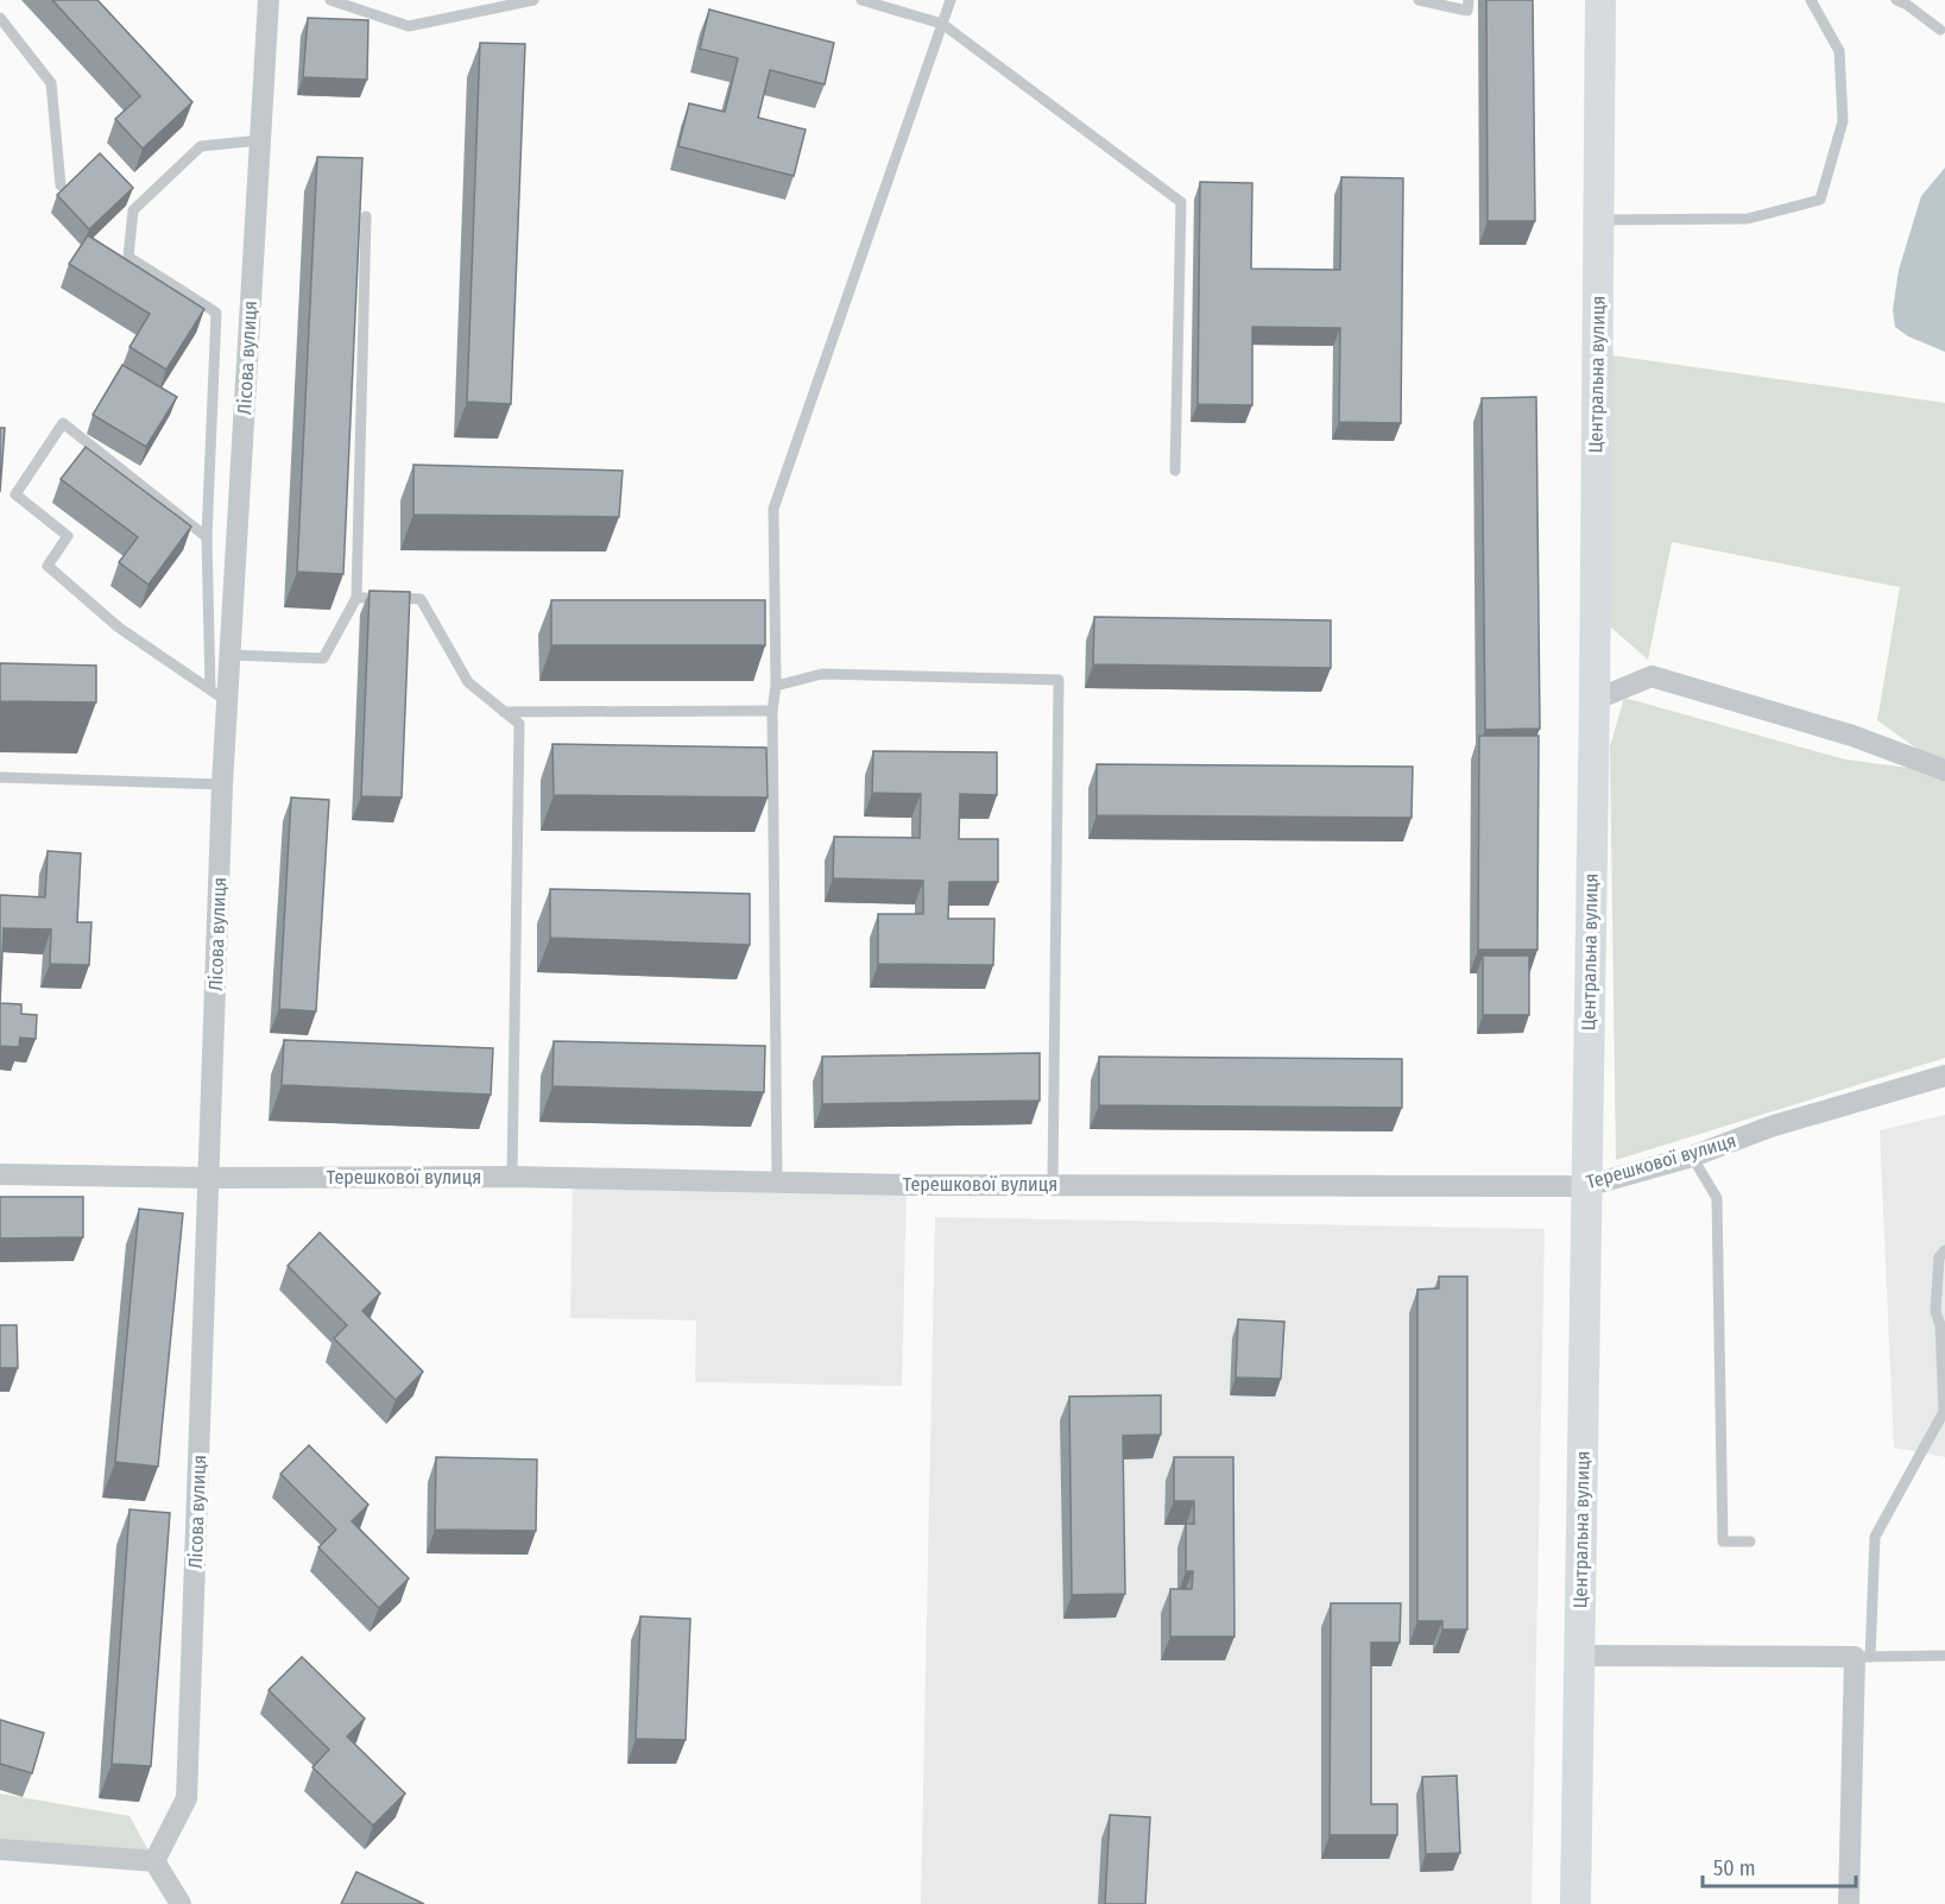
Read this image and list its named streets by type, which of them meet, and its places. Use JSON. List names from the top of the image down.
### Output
{
  "streets": {
    "main road": ["Центральна вулиця"],
    "street": ["Лісова вулиця", "Терешкової вулиця"]
  },
  "crossings": [
    ["Лісова вулиця", "Терешкової вулиця"],
    ["Центральна вулиця", "Терешкової вулиця"]
  ],
  "scale_bar": "50 m"
}
